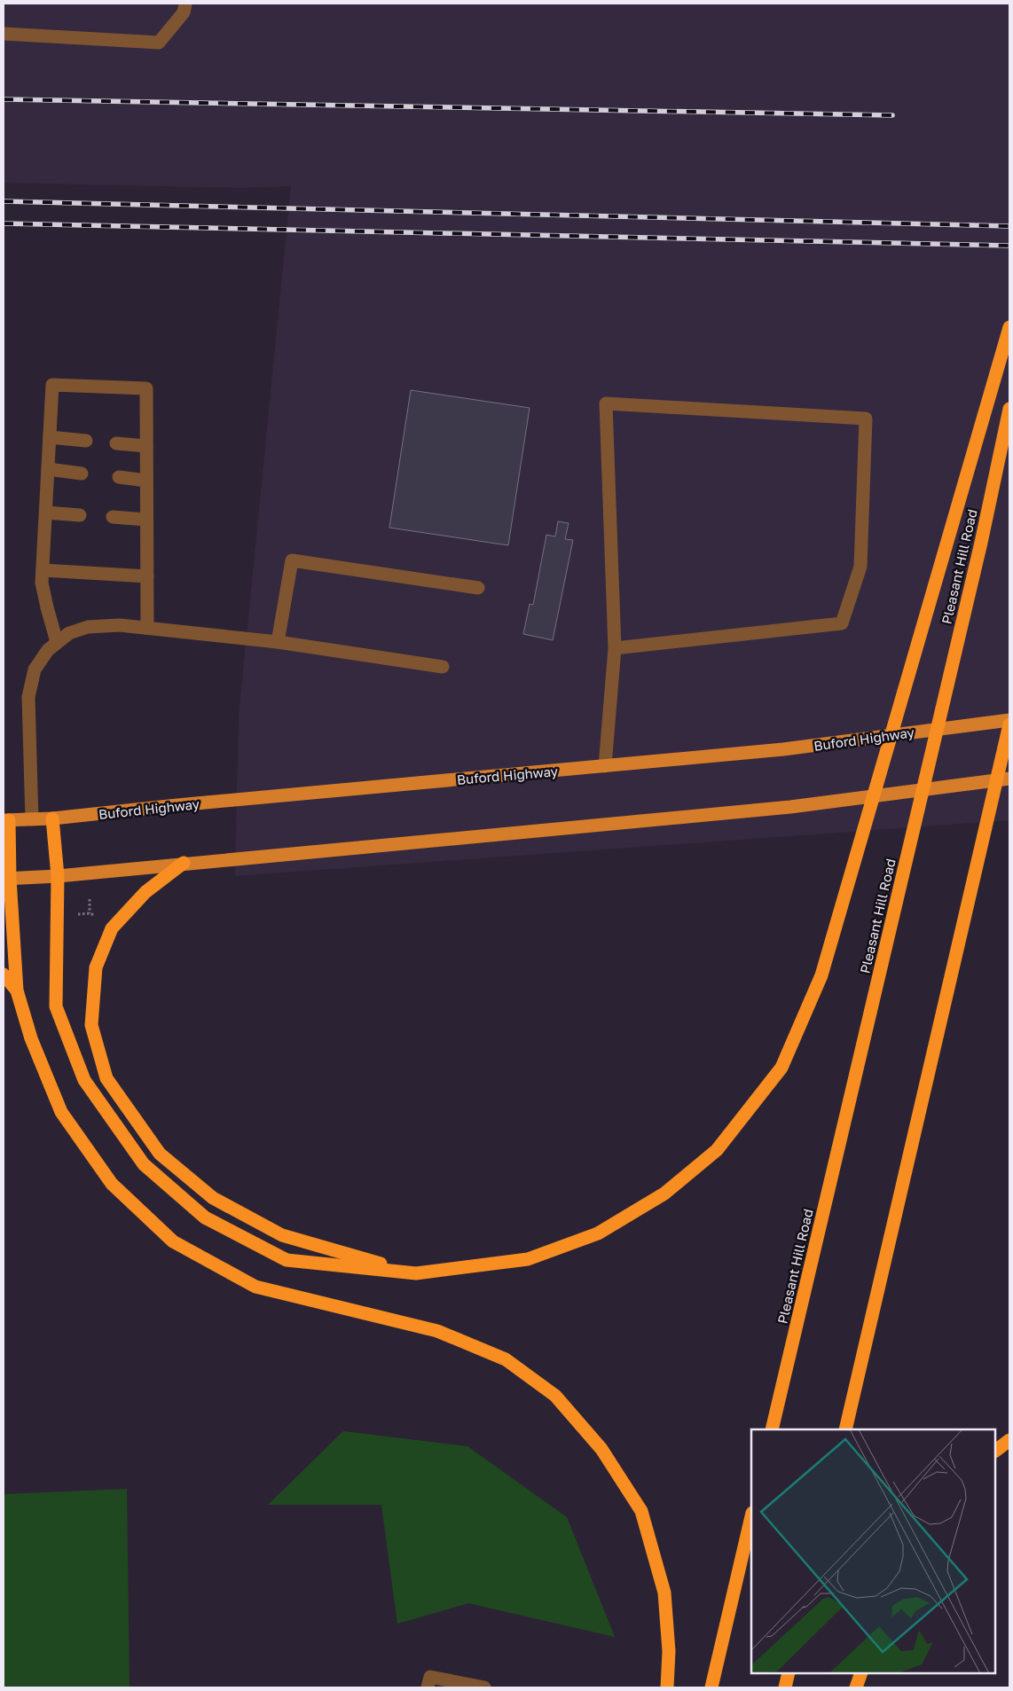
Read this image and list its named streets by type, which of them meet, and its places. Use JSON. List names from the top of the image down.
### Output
{
  "streets": {
    "highway": ["Pleasant Hill Road"],
    "main road": ["Buford Highway"]
  }
}
